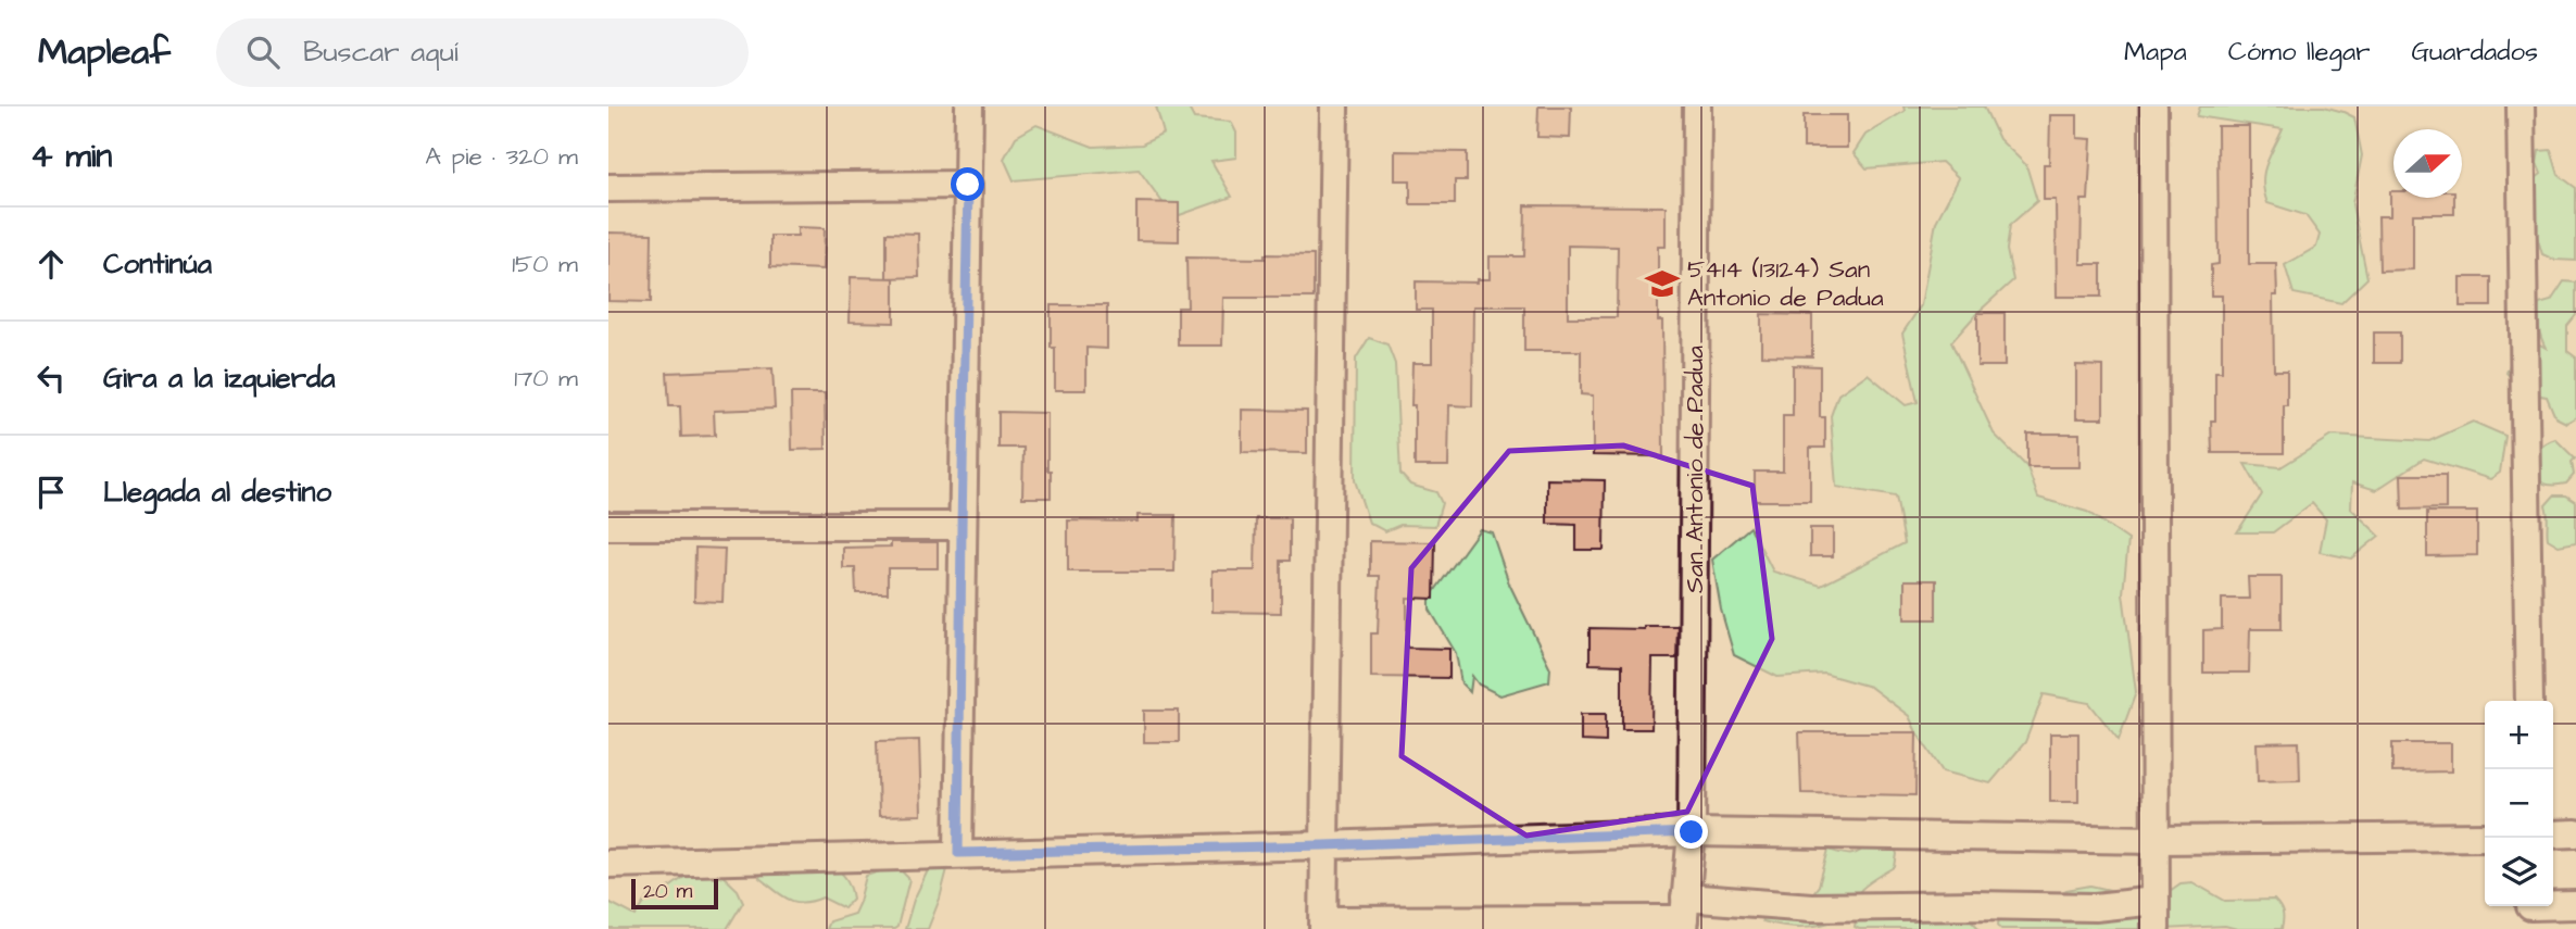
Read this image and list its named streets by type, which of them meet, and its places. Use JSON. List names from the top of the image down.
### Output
{
  "streets": {
    "street": ["San Antonio de Padua"]
  },
  "places": {
    "school or university": ["5414 (13124) San Antonio de Padua"]
  },
  "scale_bar": "20 m",
  "north": "right",
  "page": {
    "header": "Mapleaf",
    "search": "Buscar aquí",
    "nav": ["Mapa", "Cómo llegar", "Guardados"],
    "heading": ["4 min", "A pie · 320 m"],
    "list": [
      ["Continúa", "150 m"],
      ["Gira a la izquierda", "170 m"],
      "Llegada al destino"
    ],
    "map_buttons": ["+", "−"],
    "scale": "20 m"
  }
}
